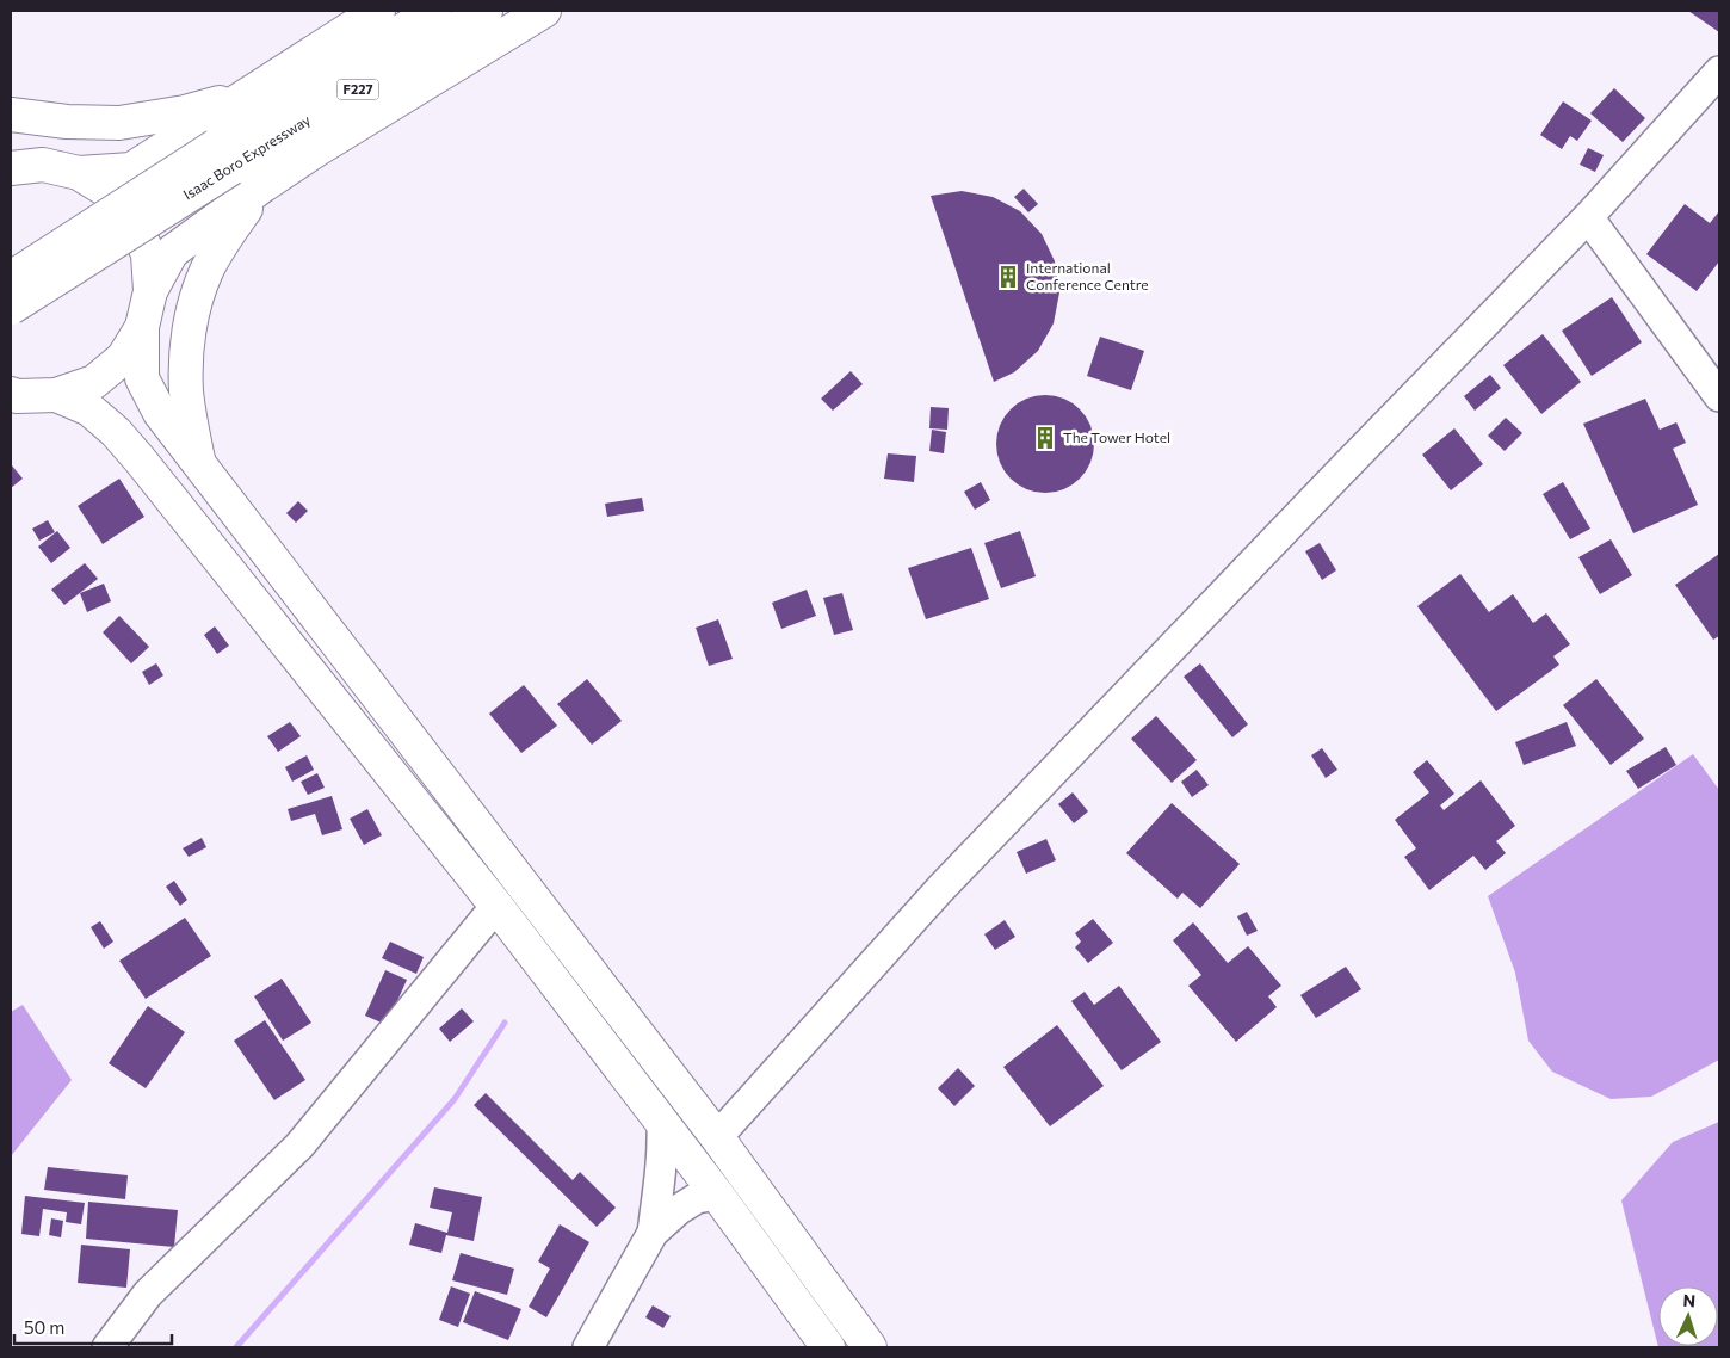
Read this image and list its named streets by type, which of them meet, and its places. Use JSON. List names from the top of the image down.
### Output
{
  "streets": {
    "main road": ["F227", "Isaac Boro Expressway"]
  },
  "places": {
    "building": ["International Conference Centre", "The Tower Hotel"]
  },
  "scale_bar": "50 m",
  "north": "top"
}
